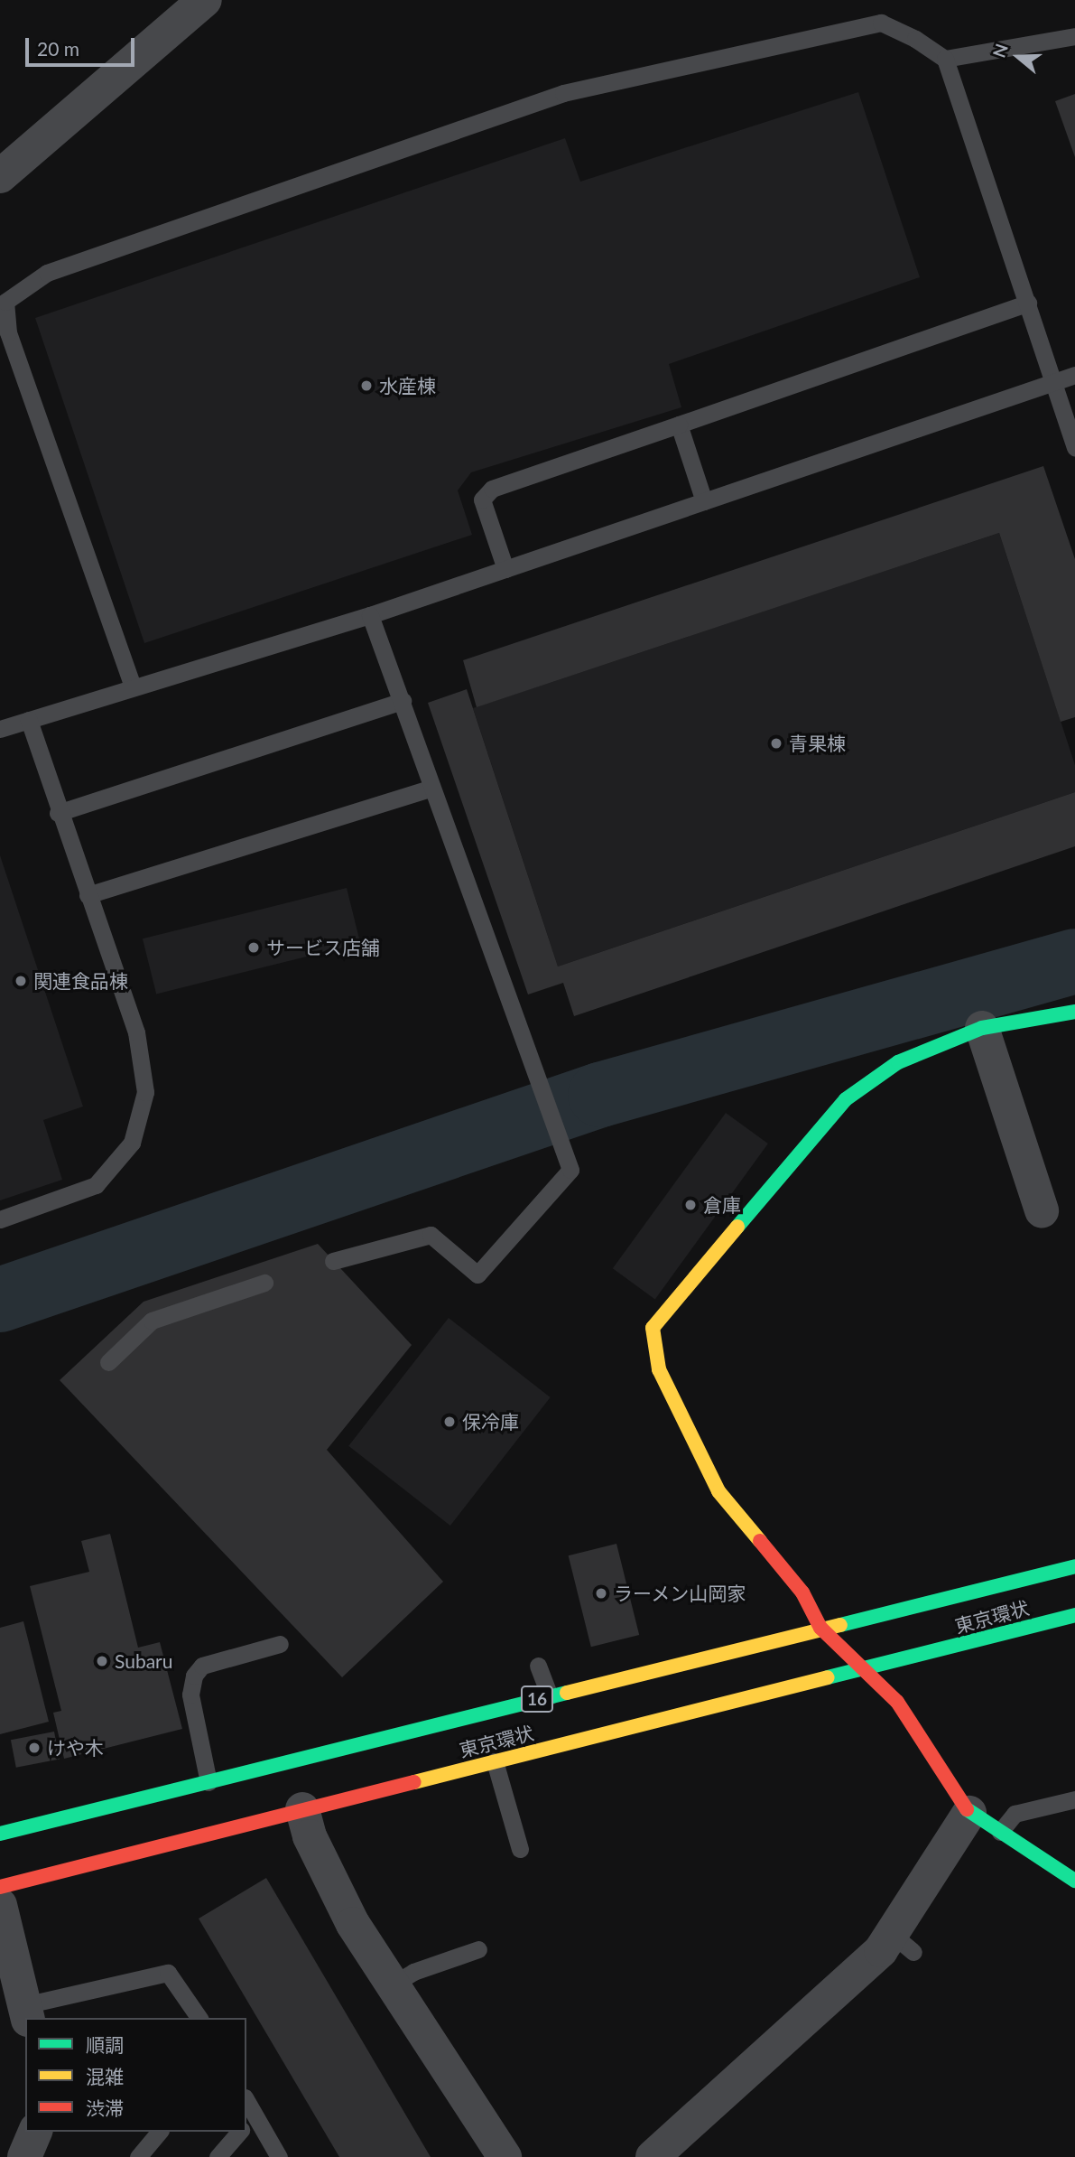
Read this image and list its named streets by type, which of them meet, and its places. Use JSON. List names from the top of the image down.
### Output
{
  "streets": {
    "main road": ["東京環状", "16"]
  },
  "places": [
    "水産棟",
    "青果棟",
    "サービス店舗",
    "関連食品棟",
    "倉庫",
    "保冷庫",
    "ラーメン山岡家",
    "Subaru",
    "けや木"
  ],
  "legend": ["順調", "混雑", "渋滞"],
  "scale_bar": "20 m",
  "north": "left"
}
